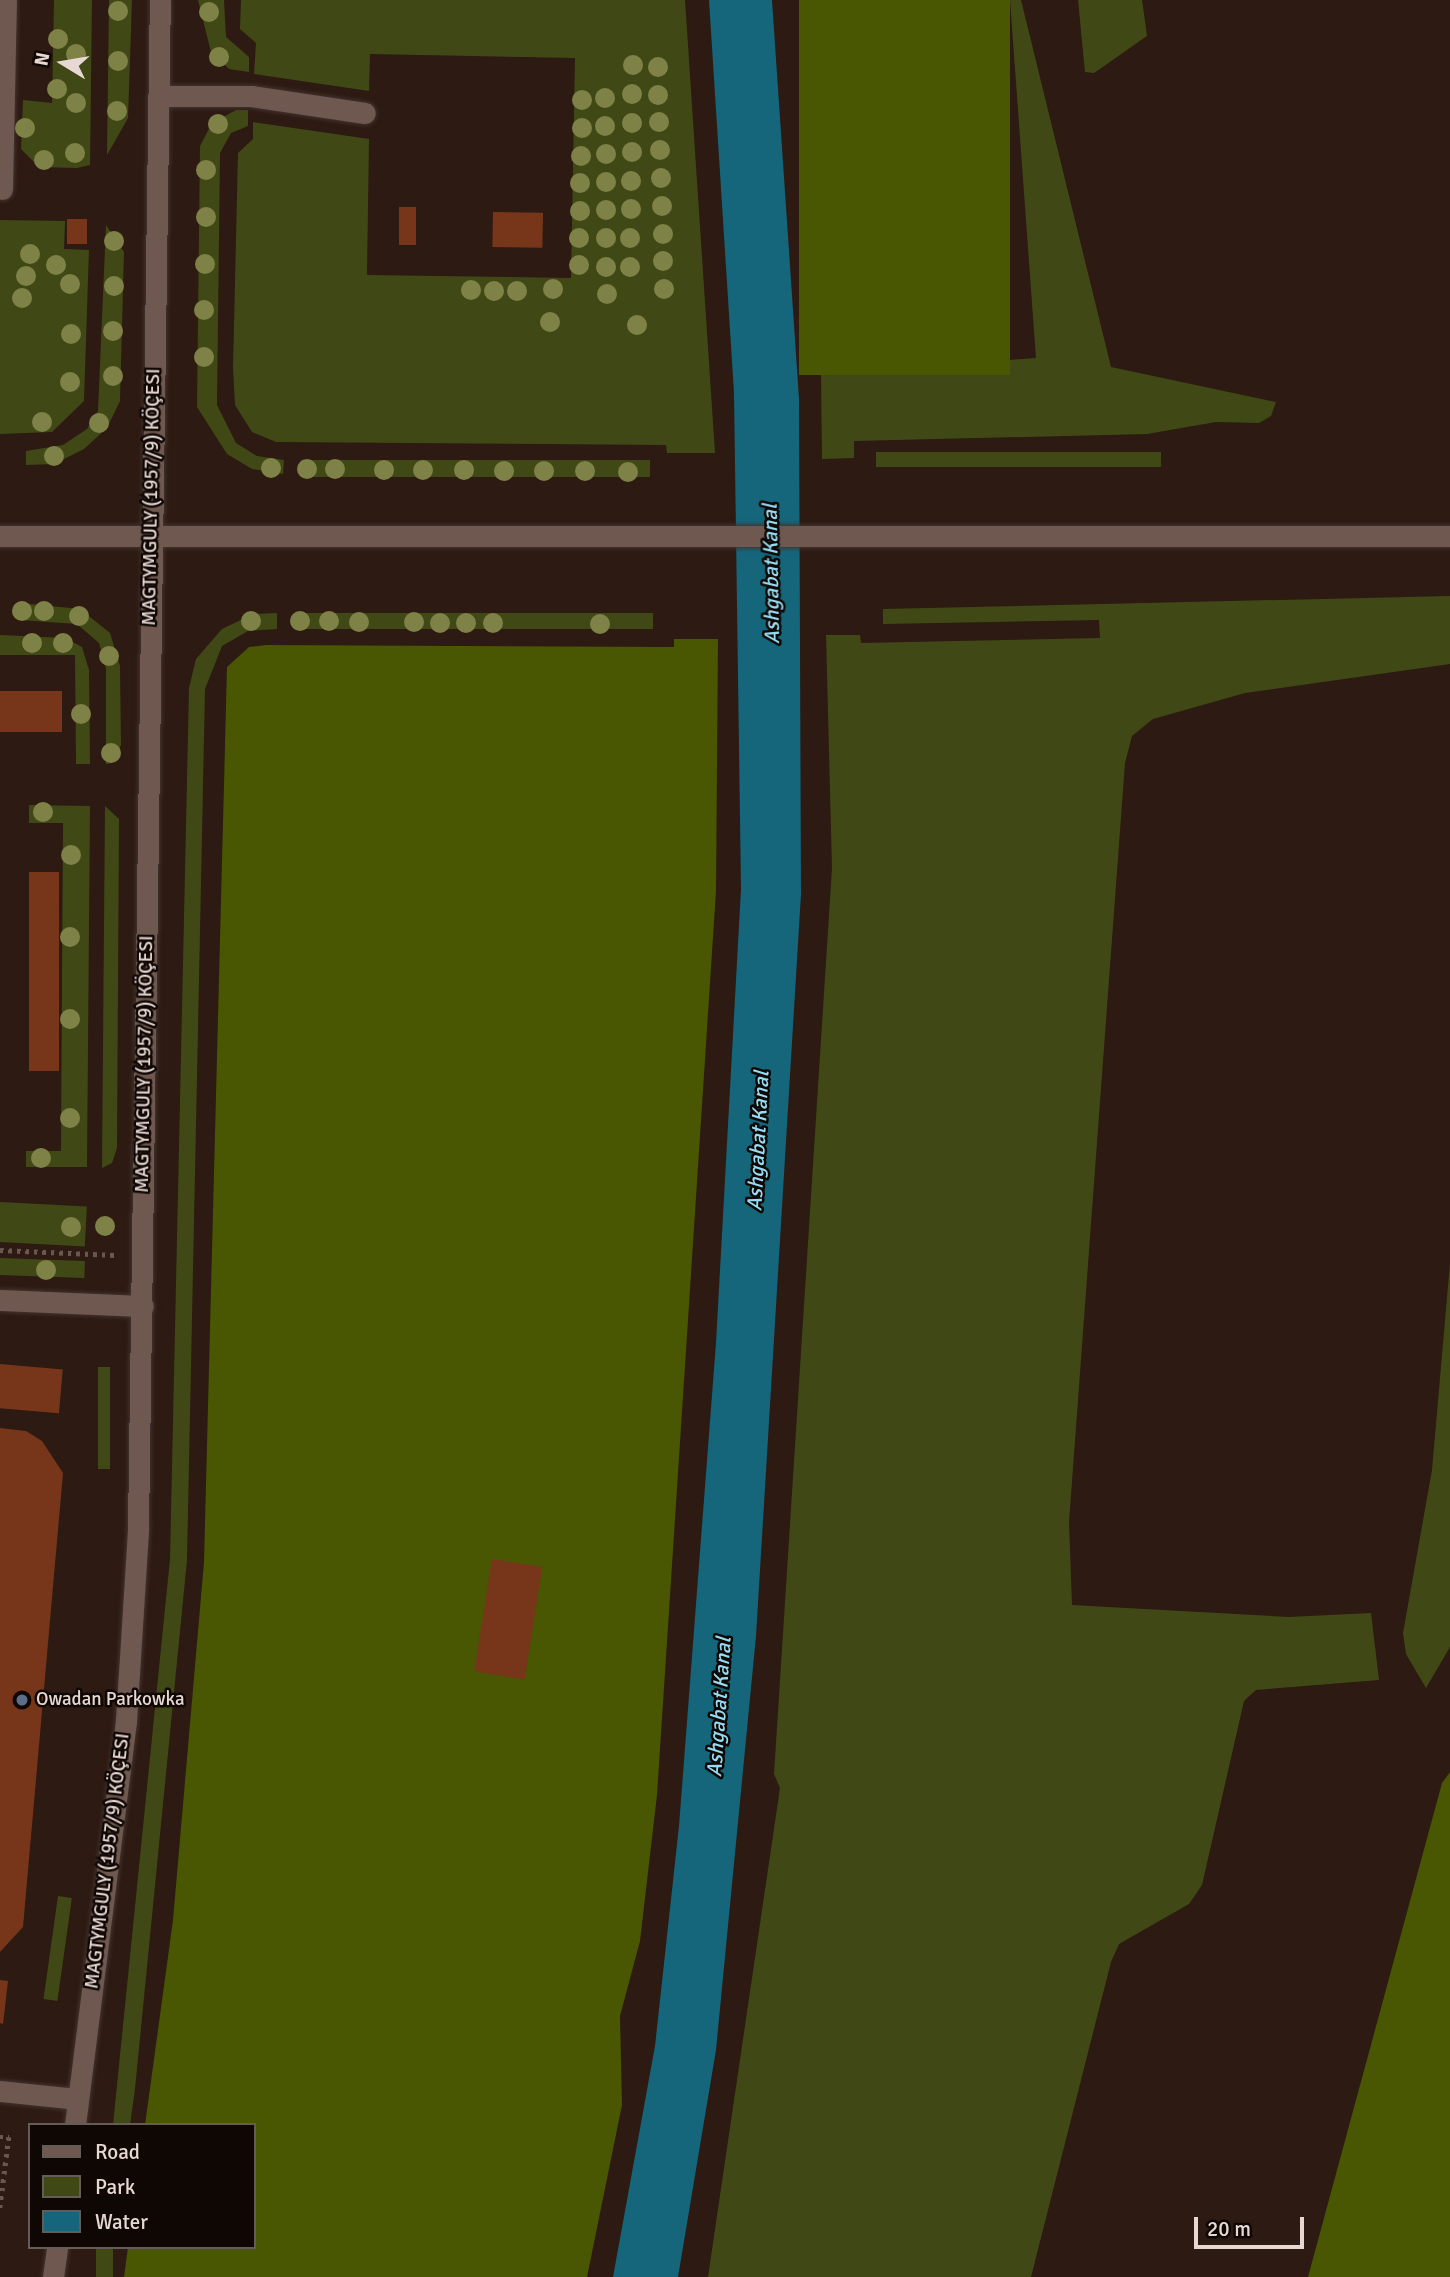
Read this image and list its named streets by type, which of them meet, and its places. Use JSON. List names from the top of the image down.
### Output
{
  "streets": {
    "street": ["MAGTYMGULY (1957/9) KÖÇESI"]
  },
  "water": ["Ashgabat Kanal"],
  "places": ["Owadan Parkowka"],
  "legend": ["Road", "Park", "Water"],
  "scale_bar": "20 m",
  "north": "left"
}
